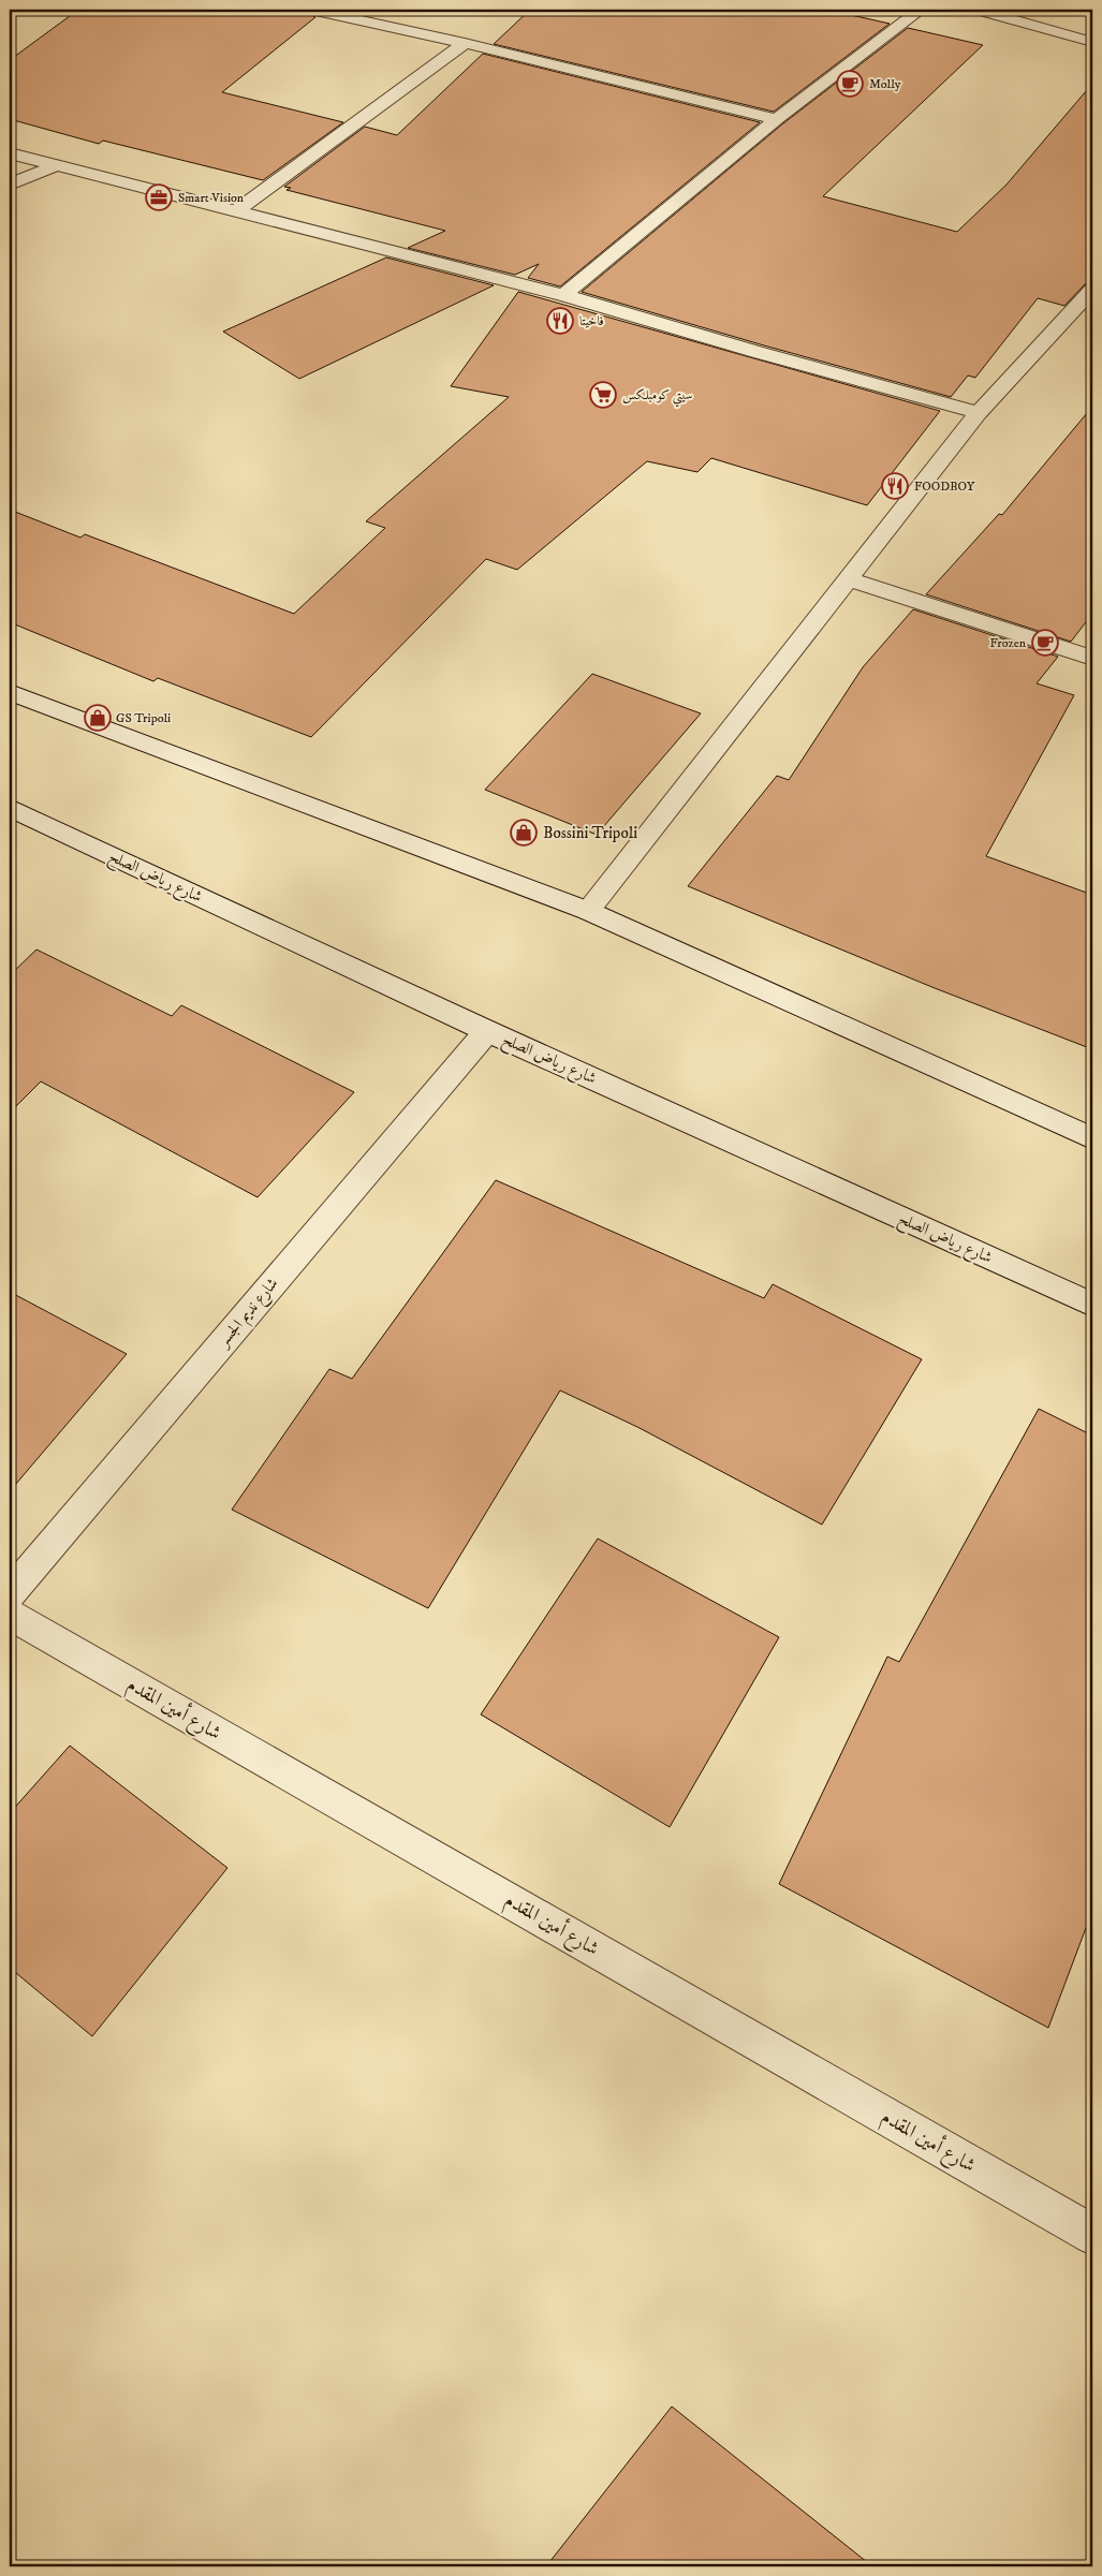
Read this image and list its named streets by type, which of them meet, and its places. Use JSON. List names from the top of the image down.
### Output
{
  "streets": {
    "street": ["شارع رياض الصلح", "شارع نديم الجسر", "شارع أمين المقدم"]
  },
  "crossings": [
    ["شارع رياض الصلح", "شارع نديم الجسر"]
  ],
  "places": {
    "cafe": ["Molly", "Frozen"],
    "office": ["Smart Vision"],
    "restaurant": ["فاخيتا", "FOODBOY"],
    "supermarket": ["سيتي كومبلكس"],
    "shop": ["GS Tripoli", "Bossini Tripoli"]
  }
}
